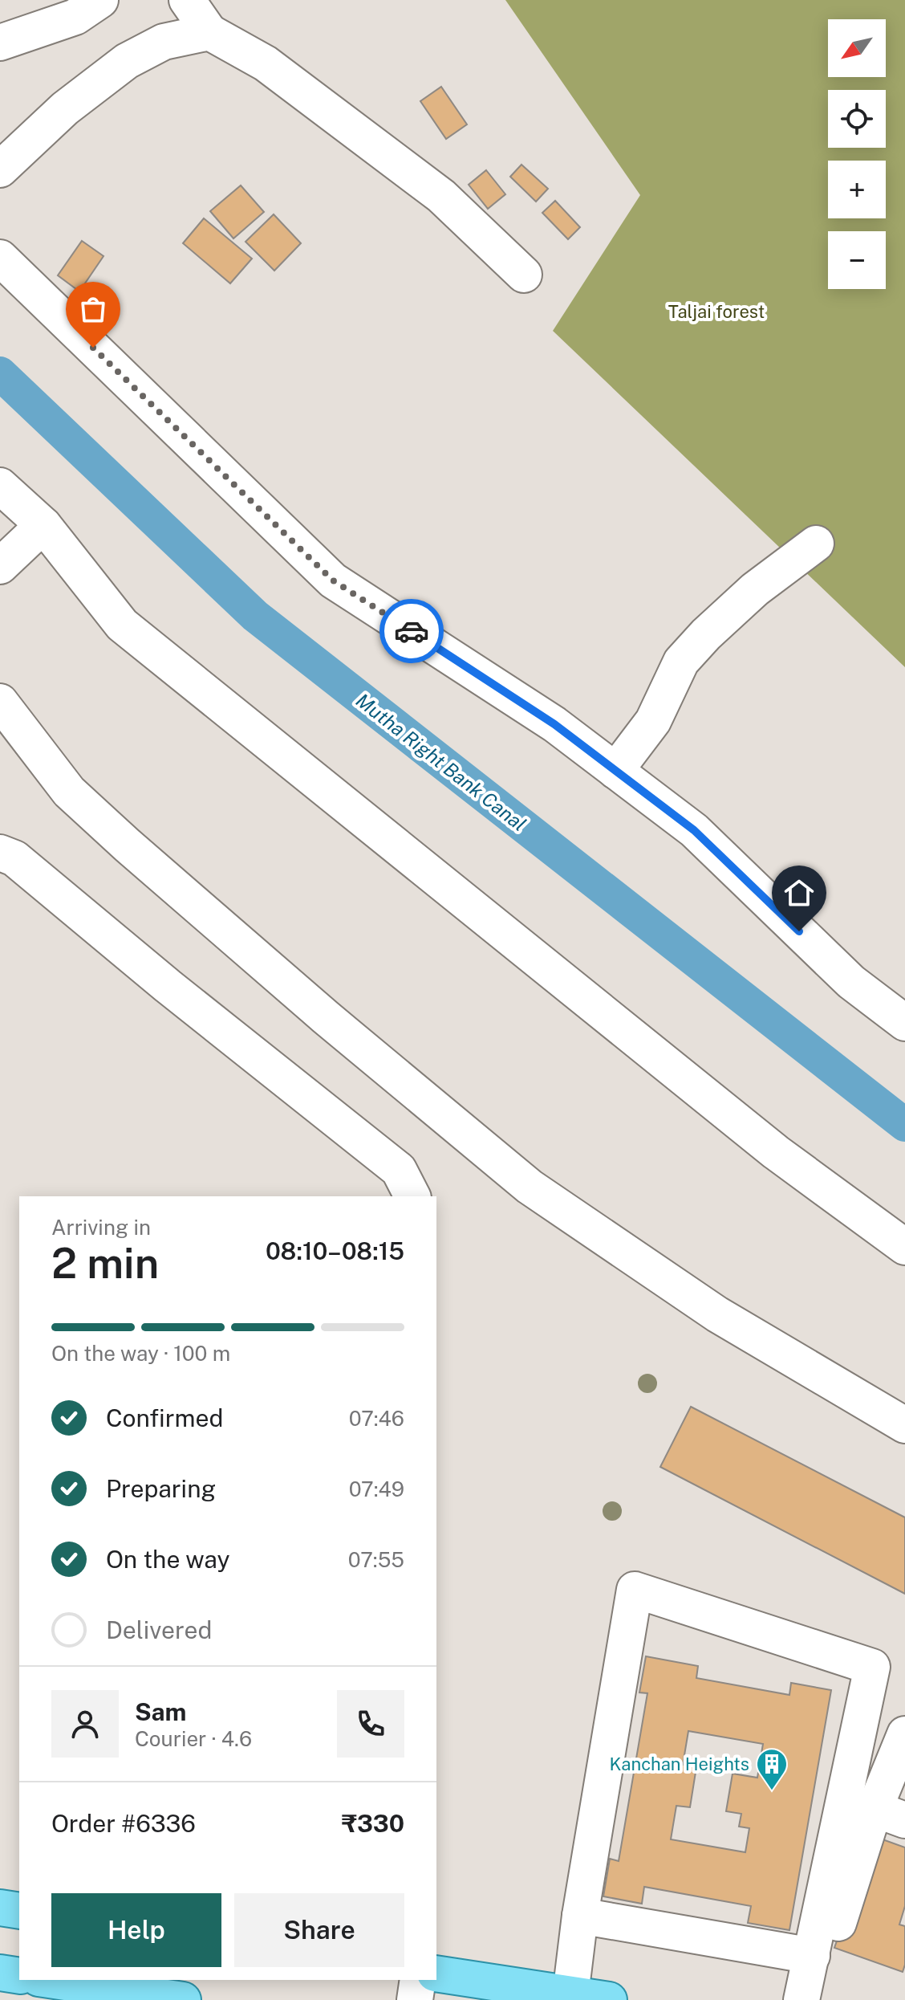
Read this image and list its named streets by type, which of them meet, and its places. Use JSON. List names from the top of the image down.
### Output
{
  "water": ["Mutha Right Bank Canal"],
  "parks": ["Taljai forest"],
  "places": {
    "building": ["Kanchan Heights"]
  },
  "north": "bottom left",
  "page": {
    "map_buttons": ["+", "−"],
    "heading": ["2 min", "Arriving in", "08:10–08:15"],
    "panel": [
      "Sam",
      "Courier · 4.6",
      "Order #6336",
      "₹330"
    ],
    "bar": "On the way · 100 m",
    "list": [
      ["Confirmed", "07:46"],
      ["Preparing", "07:49"],
      ["On the way", "07:55"],
      "Delivered"
    ],
    "buttons": ["Help", "Share"]
  }
}
